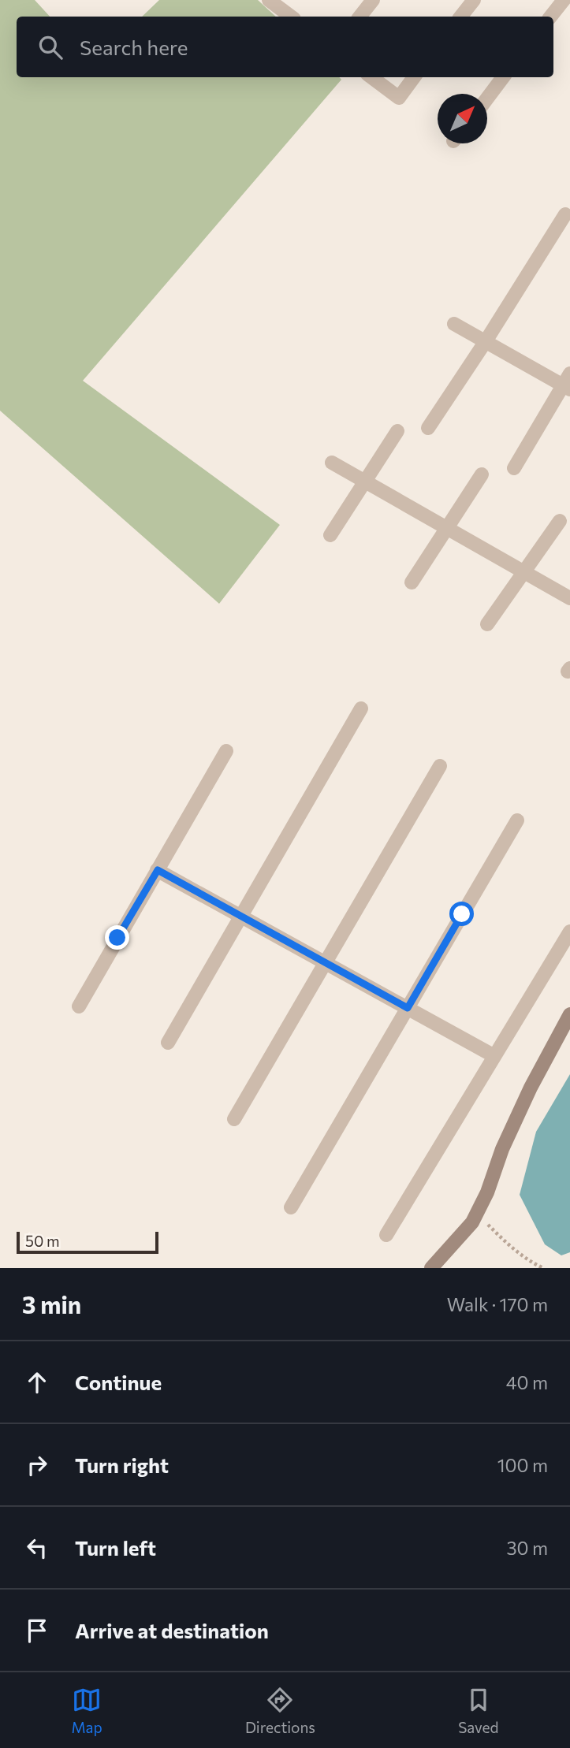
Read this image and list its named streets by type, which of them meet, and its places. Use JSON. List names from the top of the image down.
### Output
{
  "scale_bar": "50 m",
  "north": "top right",
  "page": {
    "search": "Search here",
    "scale": "50 m",
    "heading": ["3 min", "Walk · 170 m"],
    "list": [
      ["Continue", "40 m"],
      ["Turn right", "100 m"],
      ["Turn left", "30 m"],
      "Arrive at destination"
    ],
    "nav": ["Map", "Directions", "Saved"]
  }
}
